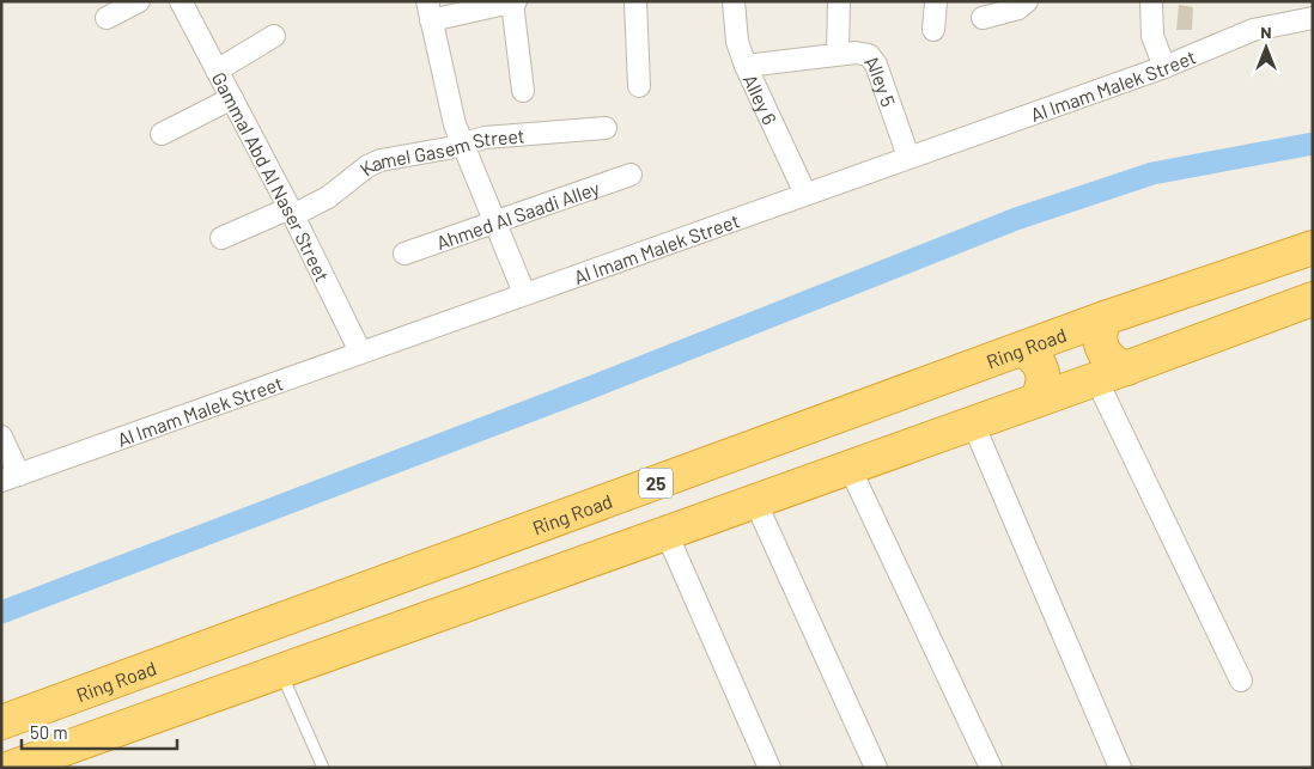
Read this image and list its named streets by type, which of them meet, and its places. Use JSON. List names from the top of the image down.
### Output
{
  "streets": {
    "highway": ["Ring Road", "25"],
    "street": [
      "Alley 5",
      "Al Imam Malek Street",
      "Alley 6",
      "Kamel Gasem Street",
      "Gammal Abd Al Naser Street",
      "Ahmed Al Saadi Alley"
    ]
  },
  "crossings": [
    ["Alley 5", "Al Imam Malek Street"],
    ["Alley 5", "Alley 6"],
    ["Al Imam Malek Street", "Alley 6"],
    ["Al Imam Malek Street", "Gammal Abd Al Naser Street"],
    ["Kamel Gasem Street", "Gammal Abd Al Naser Street"]
  ],
  "scale_bar": "50 m",
  "north": "top"
}
